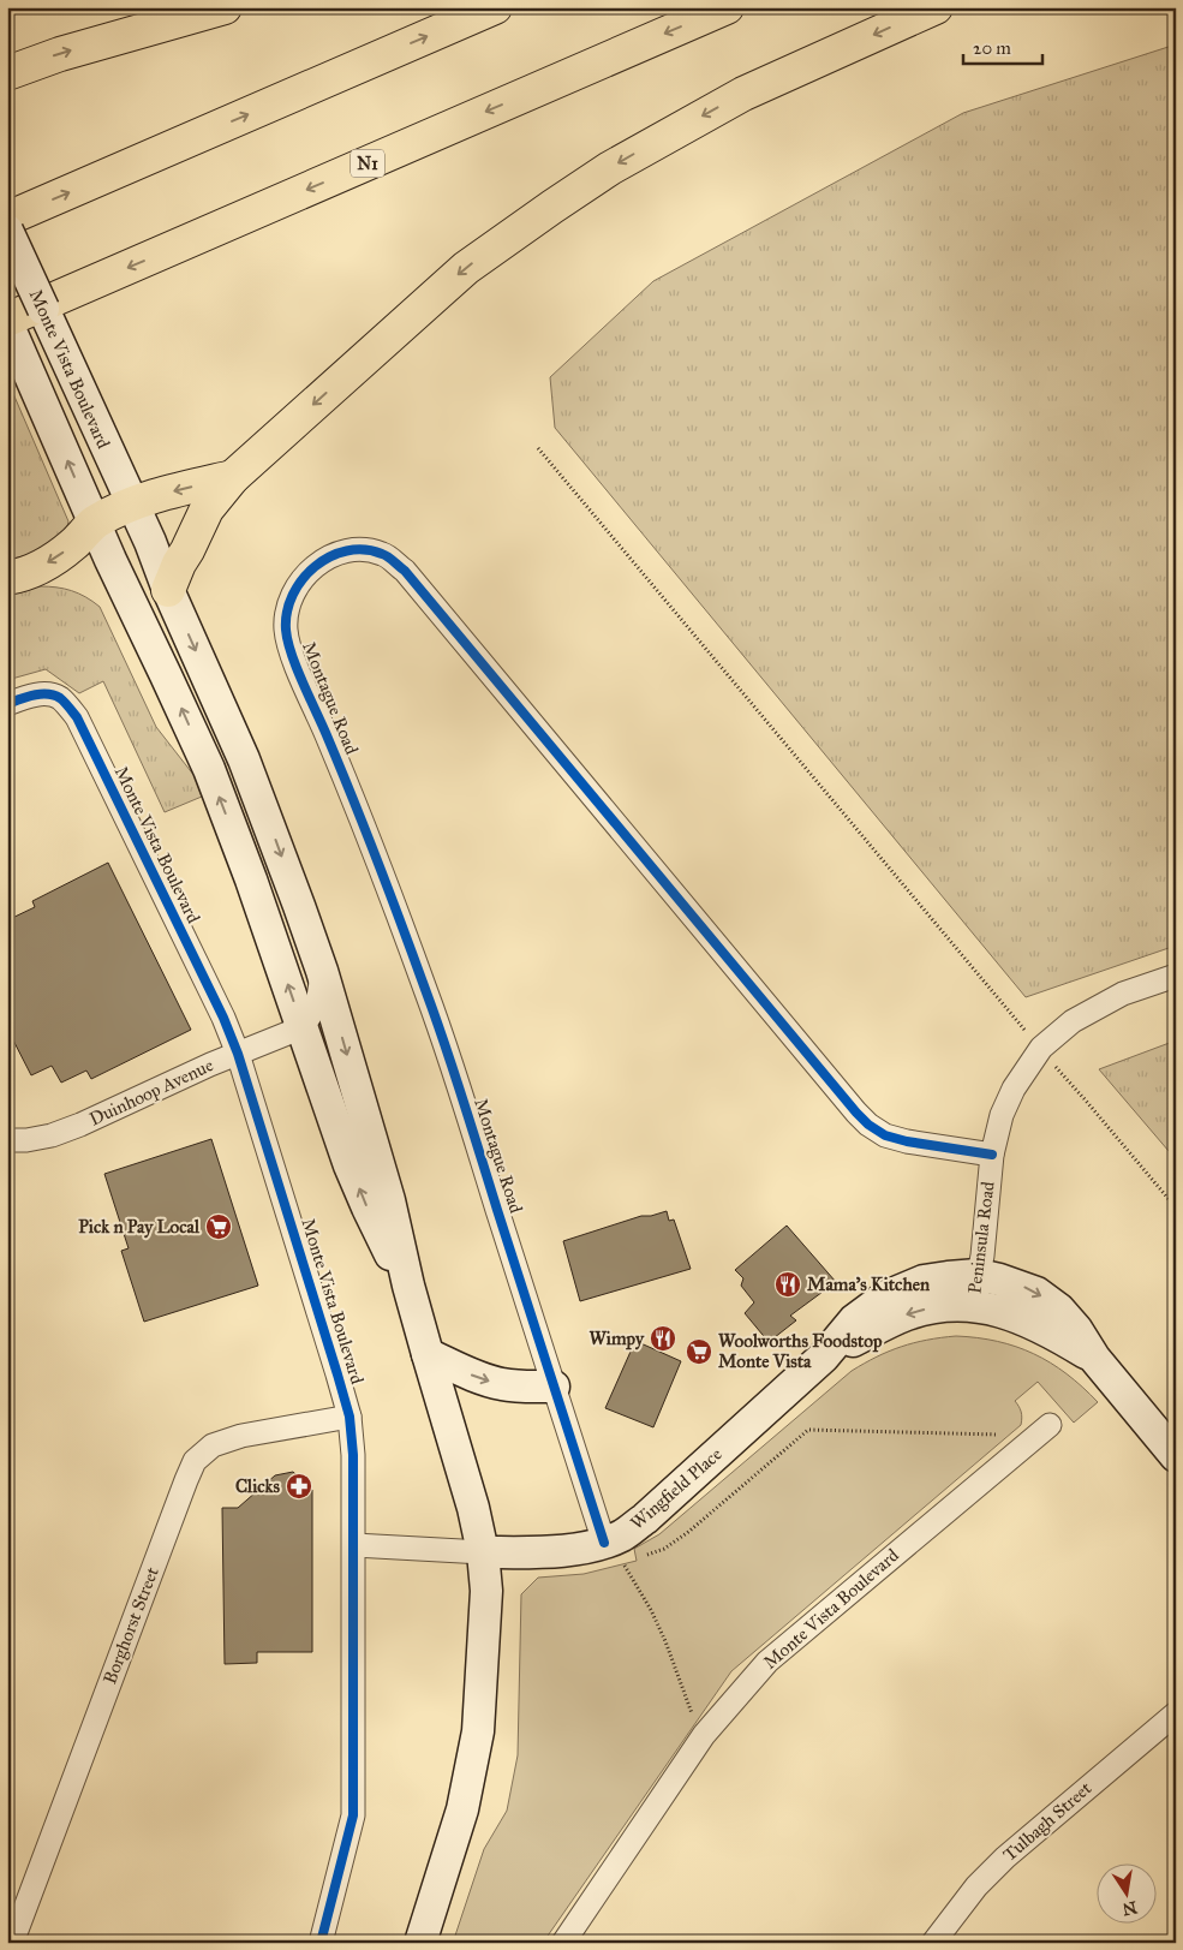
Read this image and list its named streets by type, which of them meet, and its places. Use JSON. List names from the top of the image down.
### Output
{
  "streets": {
    "highway": ["N1"],
    "main road": ["Monte Vista Boulevard", "Wingfield Place"],
    "street": [
      "Montague Road",
      "Duinhoop Avenue",
      "Peninsula Road",
      "Borghorst Street",
      "Tulbagh Street"
    ]
  },
  "crossings": [
    ["N1", "Monte Vista Boulevard"],
    ["Monte Vista Boulevard", "Duinhoop Avenue"],
    ["Monte Vista Boulevard", "Wingfield Place"],
    ["Monte Vista Boulevard", "Borghorst Street"],
    ["Montague Road", "Peninsula Road"],
    ["Montague Road", "Wingfield Place"],
    ["Peninsula Road", "Wingfield Place"]
  ],
  "places": {
    "supermarket": ["Pick n Pay Local", "Woolworths Foodstop Monte Vista"],
    "restaurant": ["Mama's Kitchen", "Wimpy"],
    "pharmacy": ["Clicks"]
  },
  "scale_bar": "20 m",
  "north": "bottom"
}
